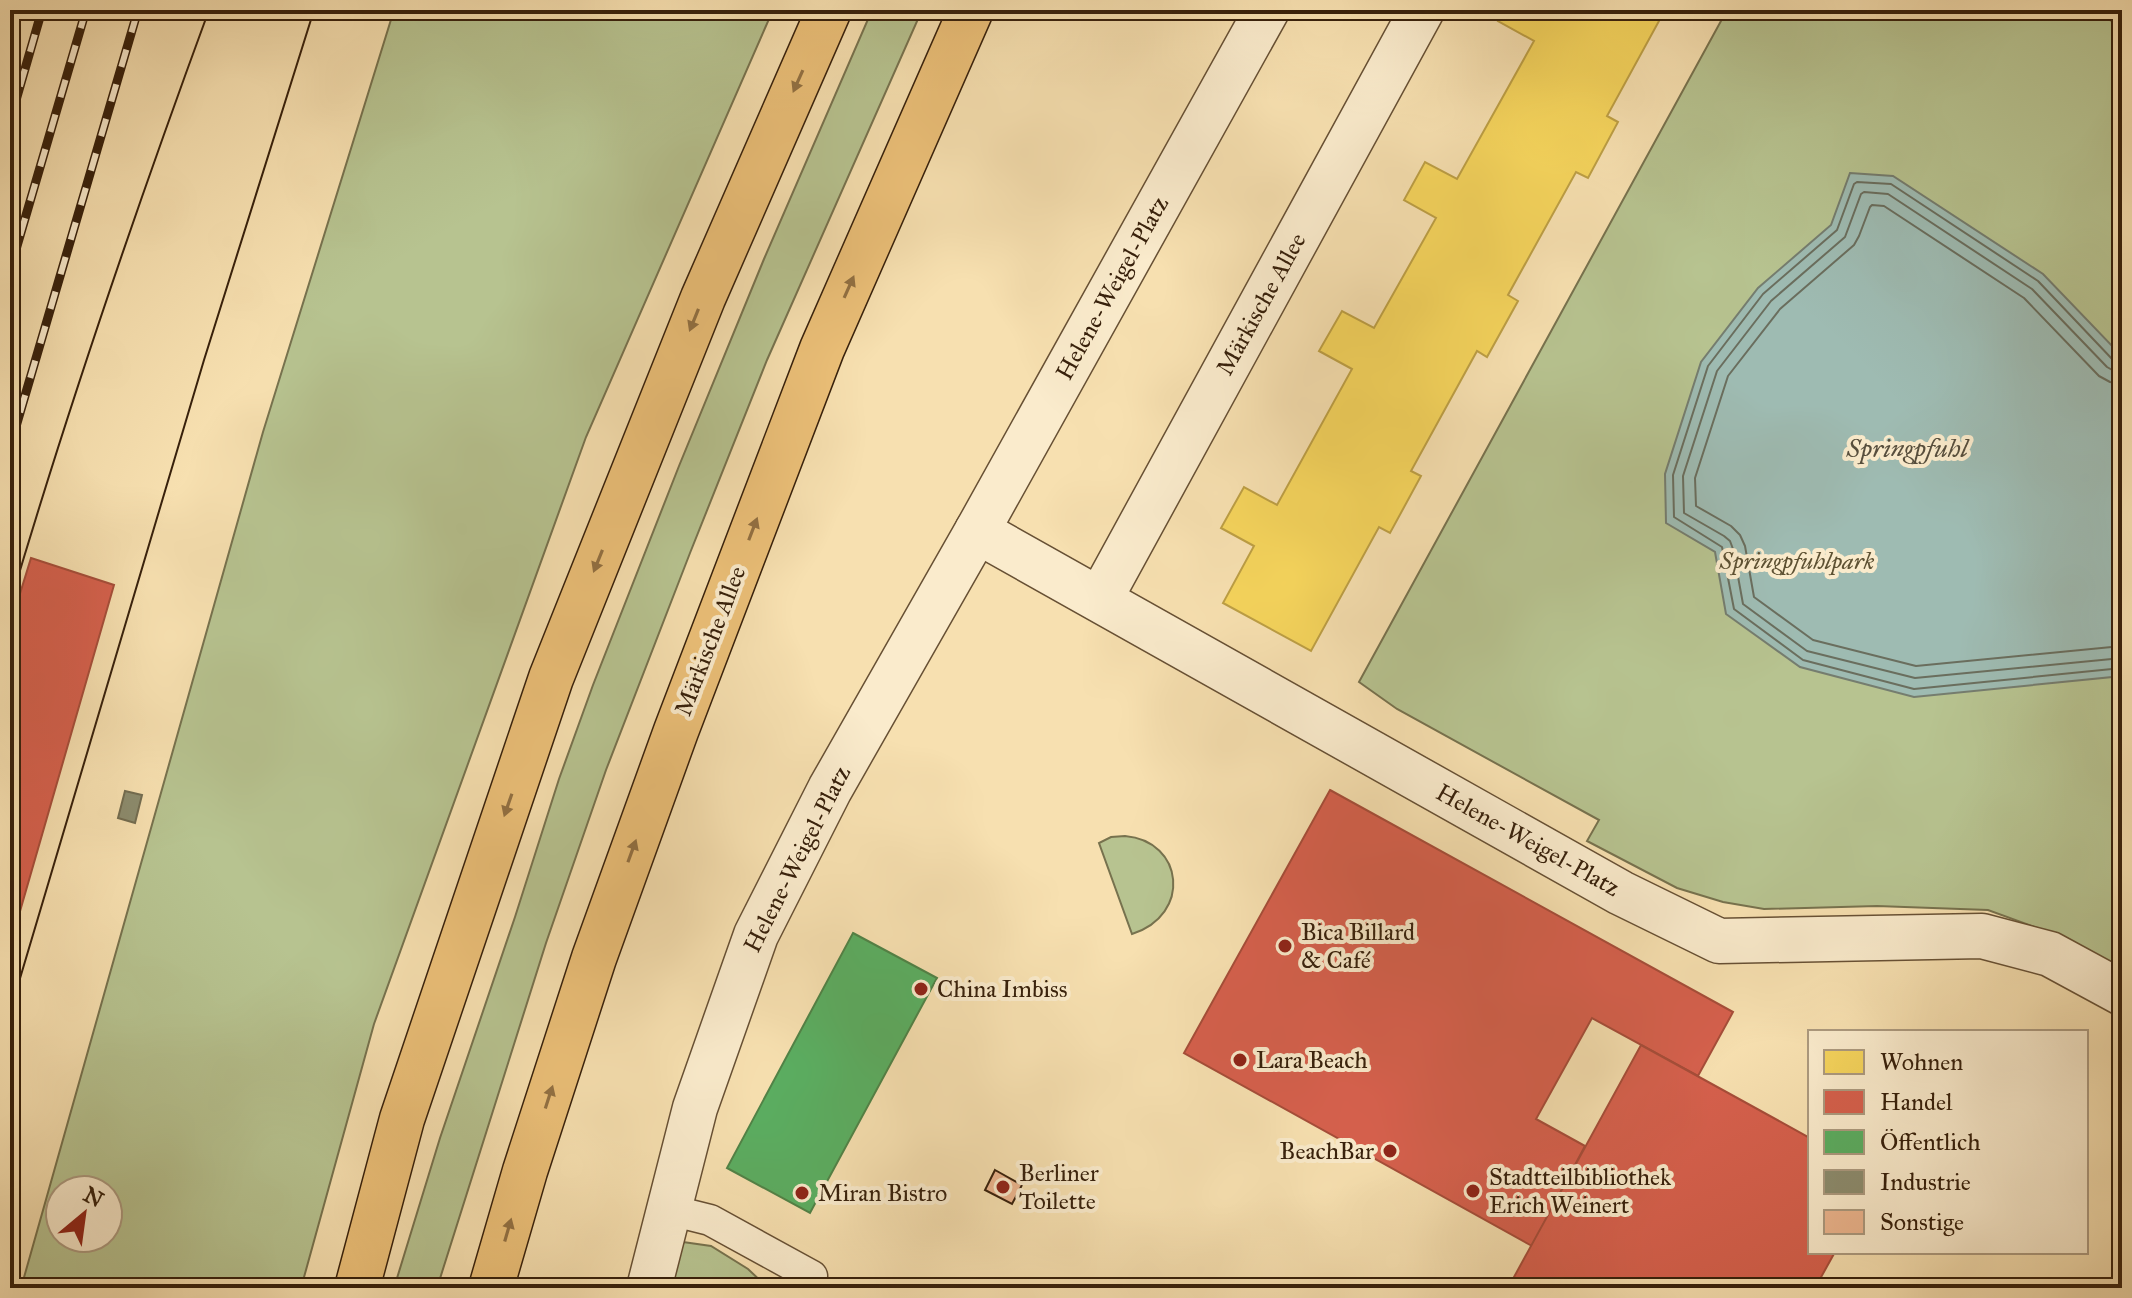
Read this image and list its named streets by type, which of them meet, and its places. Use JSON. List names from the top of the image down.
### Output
{
  "streets": {
    "main road": ["Märkische Allee"],
    "street": ["Helene-Weigel-Platz"]
  },
  "crossings": [
    ["Helene-Weigel-Platz", "Märkische Allee"]
  ],
  "water": ["Springpfuhl"],
  "parks": ["Springpfuhlpark"],
  "places": [
    "Bica Billard & Café",
    "China Imbiss",
    "Lara Beach",
    "BeachBar",
    "Berliner Toilette",
    "Stadtteilbibliothek Erich Weinert",
    "Miran Bistro"
  ],
  "legend": [
    "Wohnen",
    "Handel",
    "Öffentlich",
    "Industrie",
    "Sonstige"
  ],
  "north": "top right"
}
